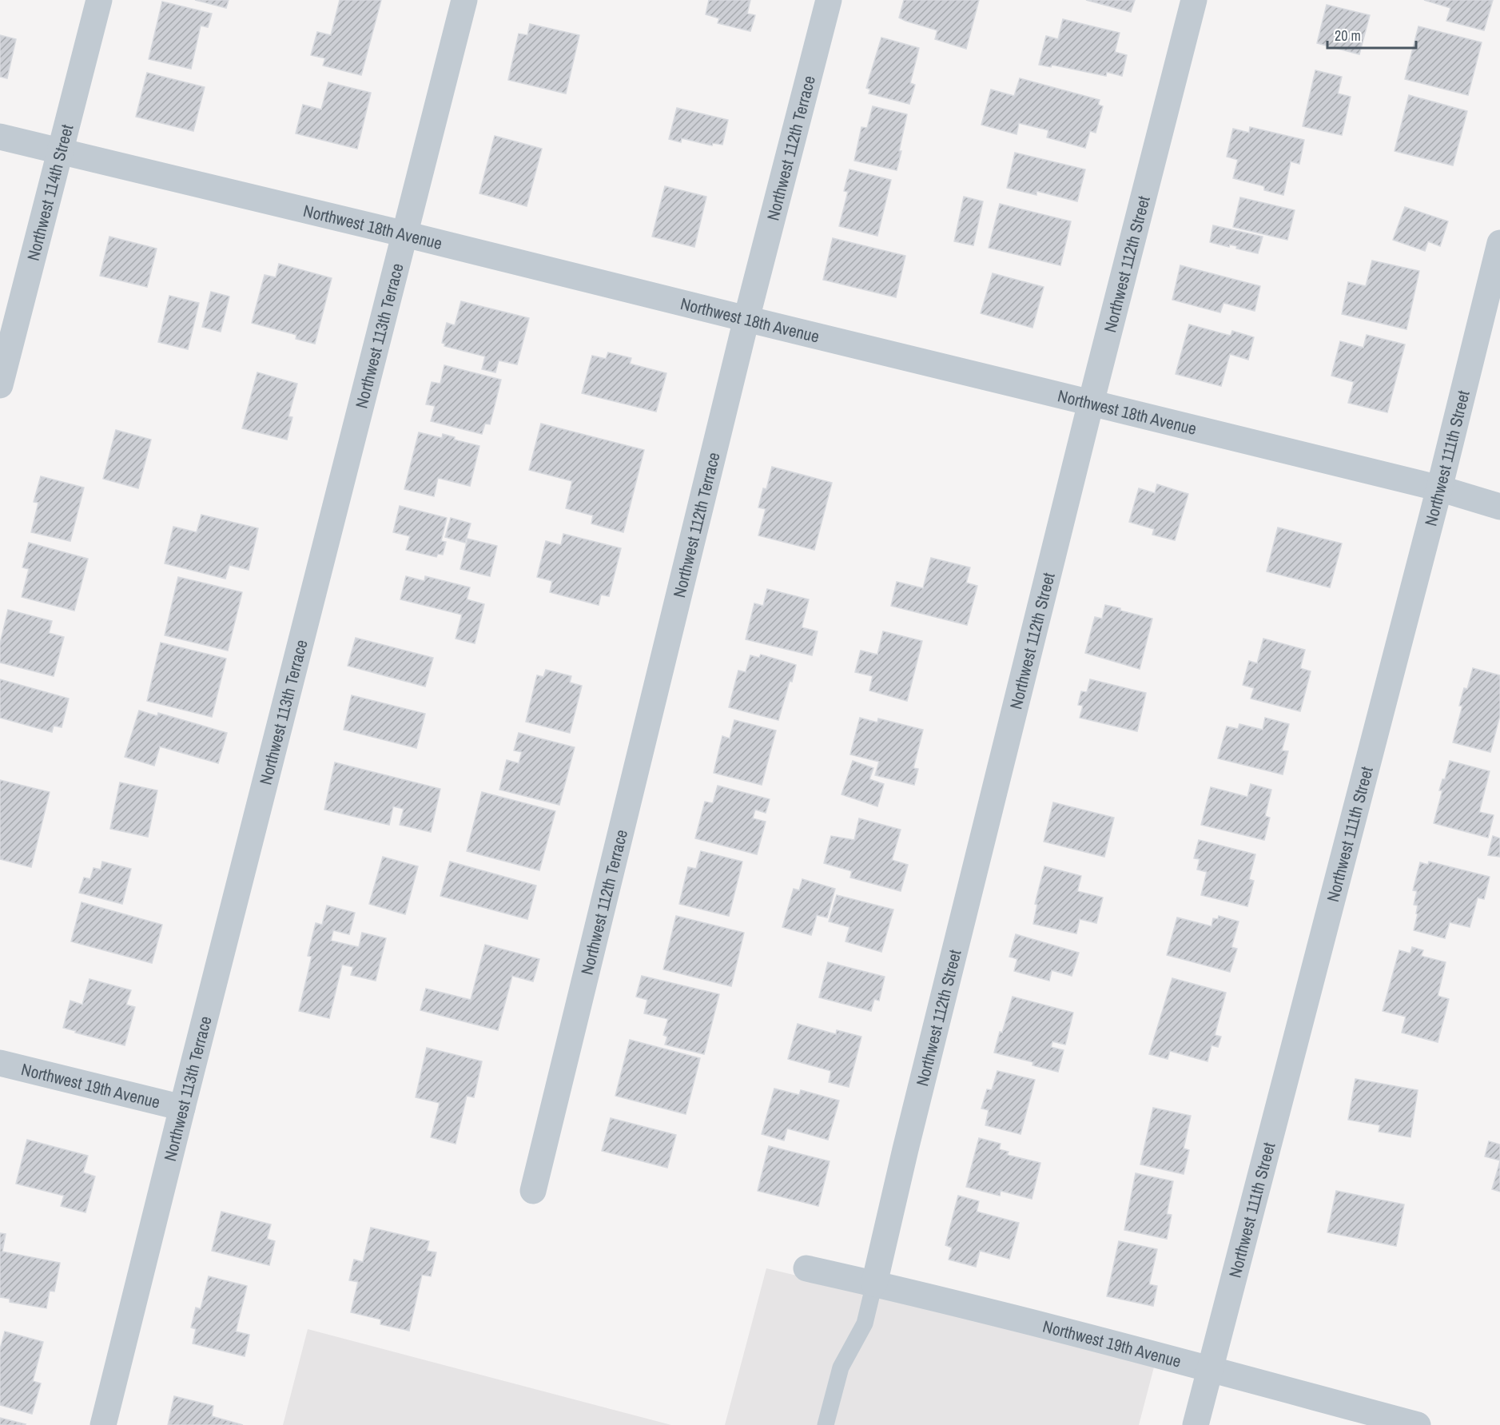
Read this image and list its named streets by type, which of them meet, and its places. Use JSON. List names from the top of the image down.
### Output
{
  "streets": {
    "street": [
      "Northwest 112th Terrace",
      "Northwest 114th Street",
      "Northwest 18th Avenue",
      "Northwest 112th Street",
      "Northwest 113th Terrace",
      "Northwest 111th Street",
      "Northwest 19th Avenue"
    ]
  },
  "crossings": [
    ["Northwest 112th Terrace", "Northwest 18th Avenue"],
    ["Northwest 114th Street", "Northwest 18th Avenue"],
    ["Northwest 18th Avenue", "Northwest 112th Street"],
    ["Northwest 18th Avenue", "Northwest 113th Terrace"],
    ["Northwest 18th Avenue", "Northwest 111th Street"],
    ["Northwest 112th Street", "Northwest 19th Avenue"],
    ["Northwest 113th Terrace", "Northwest 19th Avenue"],
    ["Northwest 111th Street", "Northwest 19th Avenue"]
  ],
  "scale_bar": "20 m"
}
